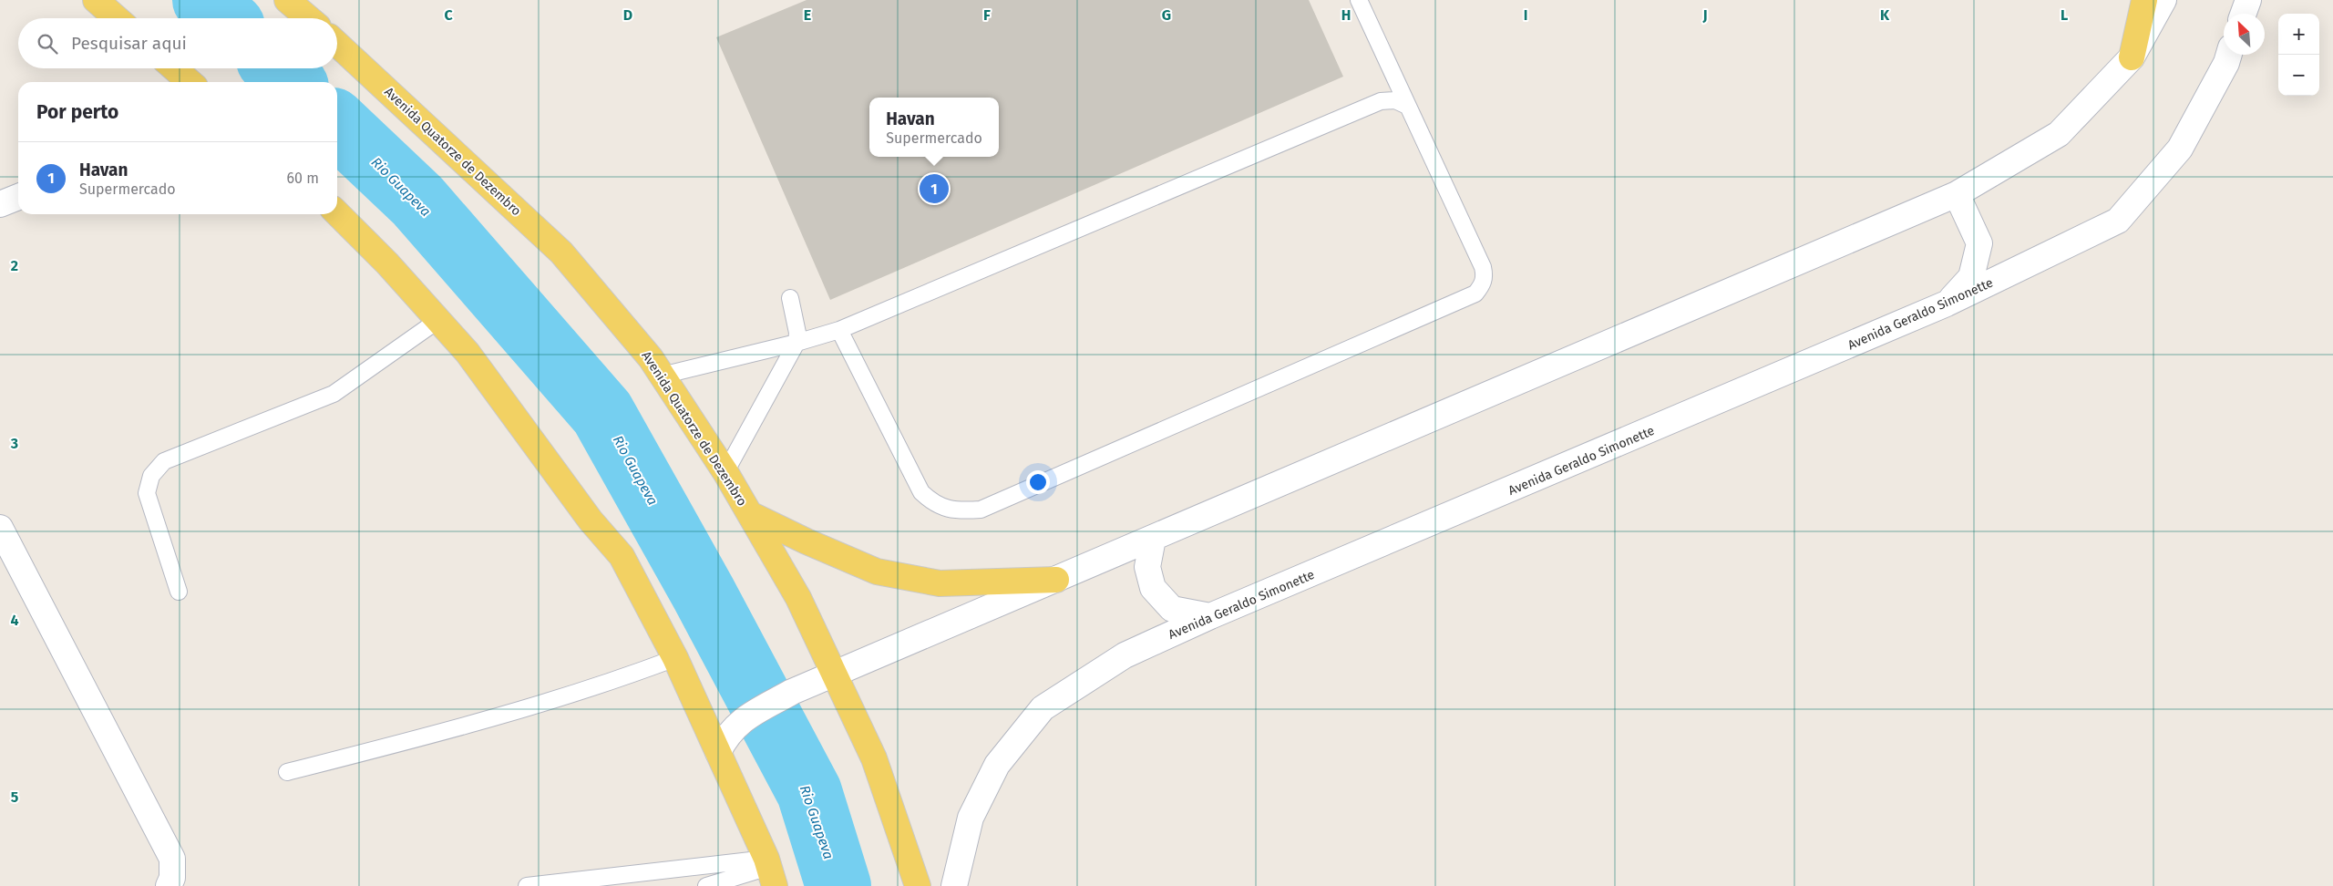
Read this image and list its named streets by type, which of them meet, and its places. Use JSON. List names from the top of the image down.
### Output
{
  "streets": {
    "main road": ["Avenida Quatorze de Dezembro", "Avenida Geraldo Simonette"]
  },
  "water": ["Rio Guapeva"],
  "north": "top left",
  "page": {
    "map_buttons": ["+", "−"],
    "search": "Pesquisar aqui",
    "heading": "Por perto",
    "popup": ["Havan", "Supermercado"],
    "list": [
      {
        "mark": "1",
        "name": "Havan",
        "note": "Supermercado",
        "value": "60 m"
      }
    ],
    "pins": "1"
  },
  "grid": {
    "columns": [
      "C",
      "D",
      "E",
      "F",
      "G",
      "H",
      "I",
      "J",
      "K",
      "L"
    ],
    "rows": [
      "2",
      "3",
      "4",
      "5"
    ]
  }
}
